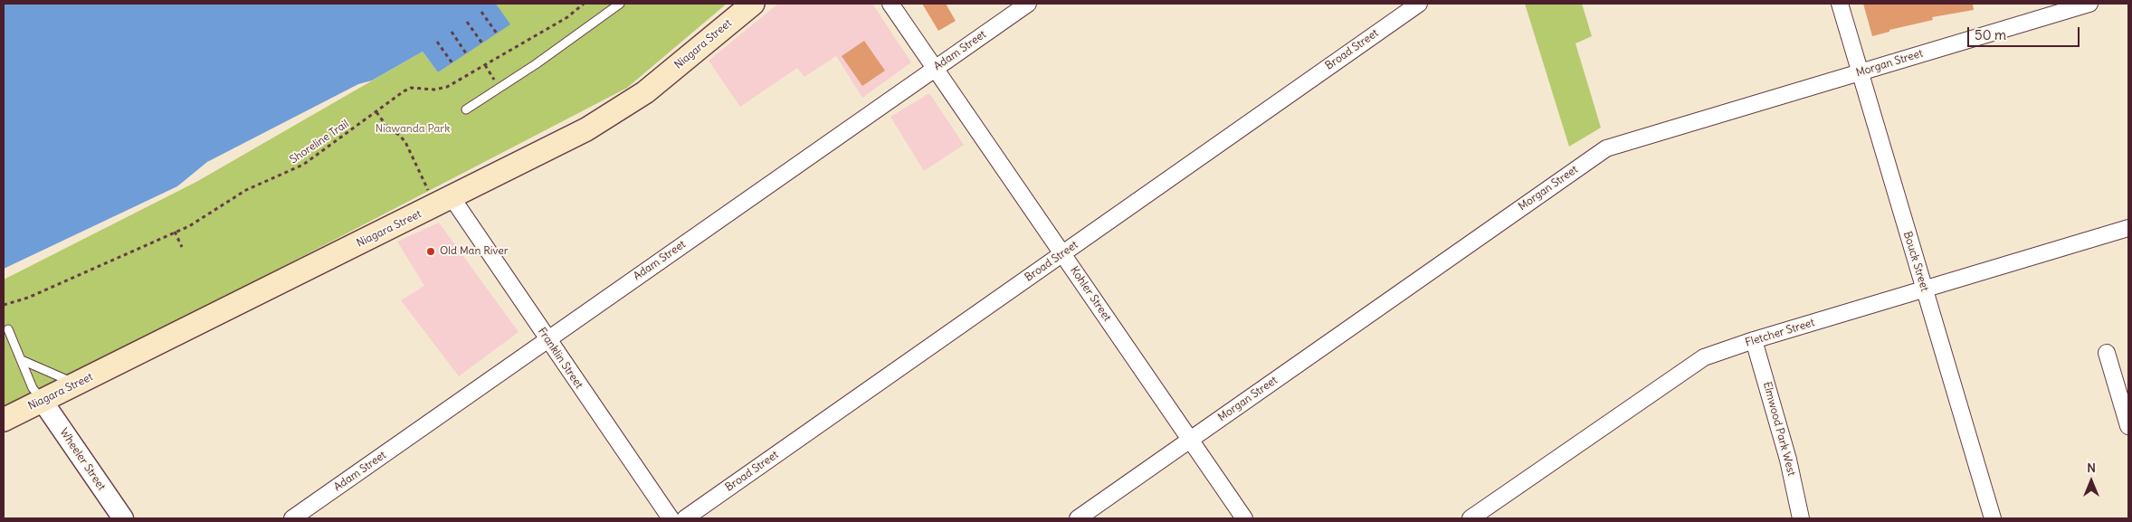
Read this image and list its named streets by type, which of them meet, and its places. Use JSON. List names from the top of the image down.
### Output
{
  "streets": {
    "main road": ["Niagara Street"],
    "street": [
      "Broad Street",
      "Adam Street",
      "Morgan Street",
      "Bouck Street",
      "Kohler Street",
      "Fletcher Street",
      "Franklin Street",
      "Elmwood Park West",
      "Wheeler Street"
    ],
    "path": ["Shoreline Trail"]
  },
  "crossings": [
    ["Niagara Street", "Franklin Street"],
    ["Niagara Street", "Wheeler Street"],
    ["Broad Street", "Kohler Street"],
    ["Adam Street", "Kohler Street"],
    ["Adam Street", "Franklin Street"],
    ["Morgan Street", "Bouck Street"],
    ["Morgan Street", "Kohler Street"],
    ["Bouck Street", "Fletcher Street"],
    ["Fletcher Street", "Elmwood Park West"]
  ],
  "parks": ["Niawanda Park"],
  "places": ["Old Man River"],
  "scale_bar": "50 m",
  "north": "top"
}
